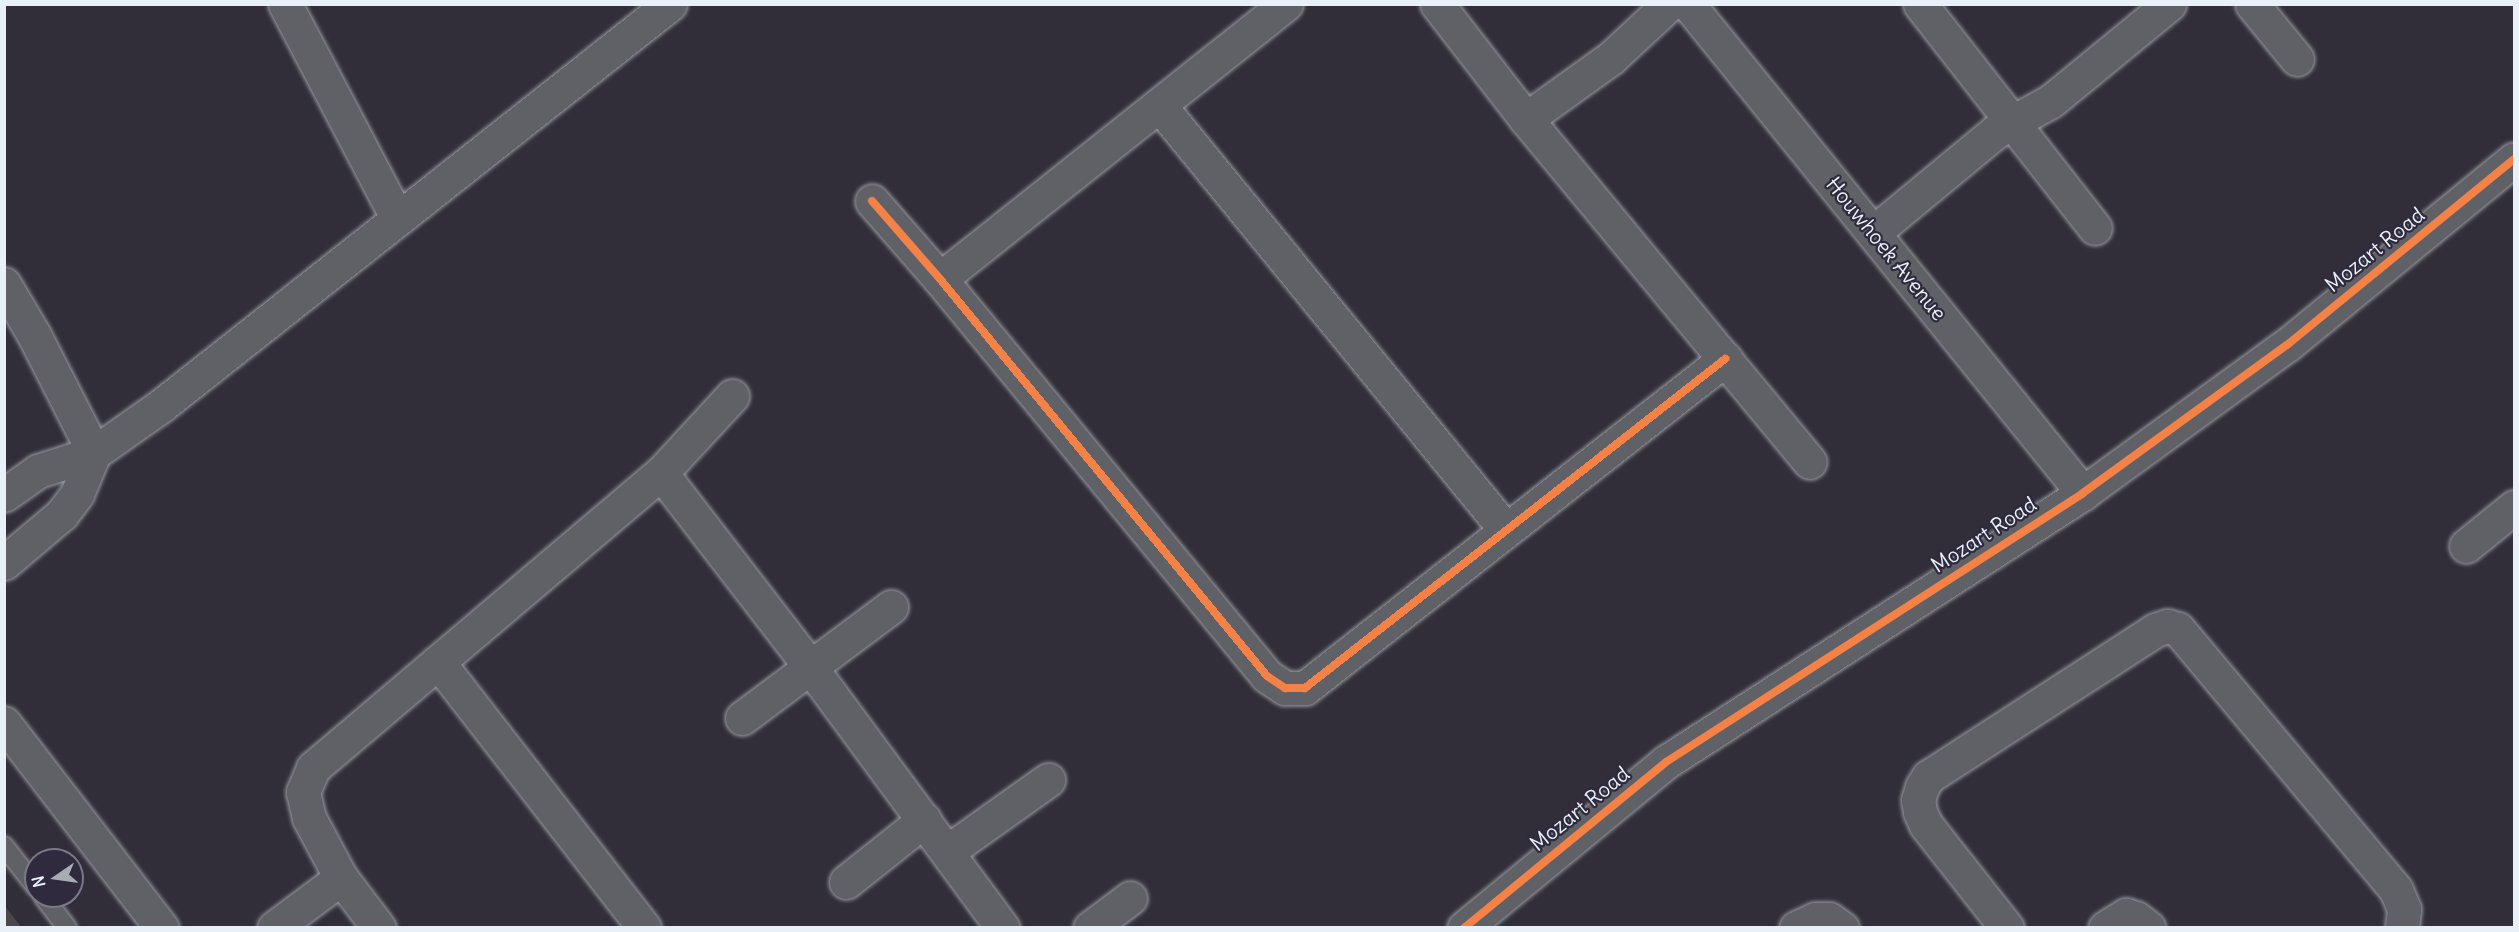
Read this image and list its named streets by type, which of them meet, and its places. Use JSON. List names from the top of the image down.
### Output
{
  "streets": {
    "street": ["Houwhoek Avenue", "Mozart Road"]
  },
  "crossings": [
    ["Houwhoek Avenue", "Mozart Road"]
  ],
  "north": "left"
}
